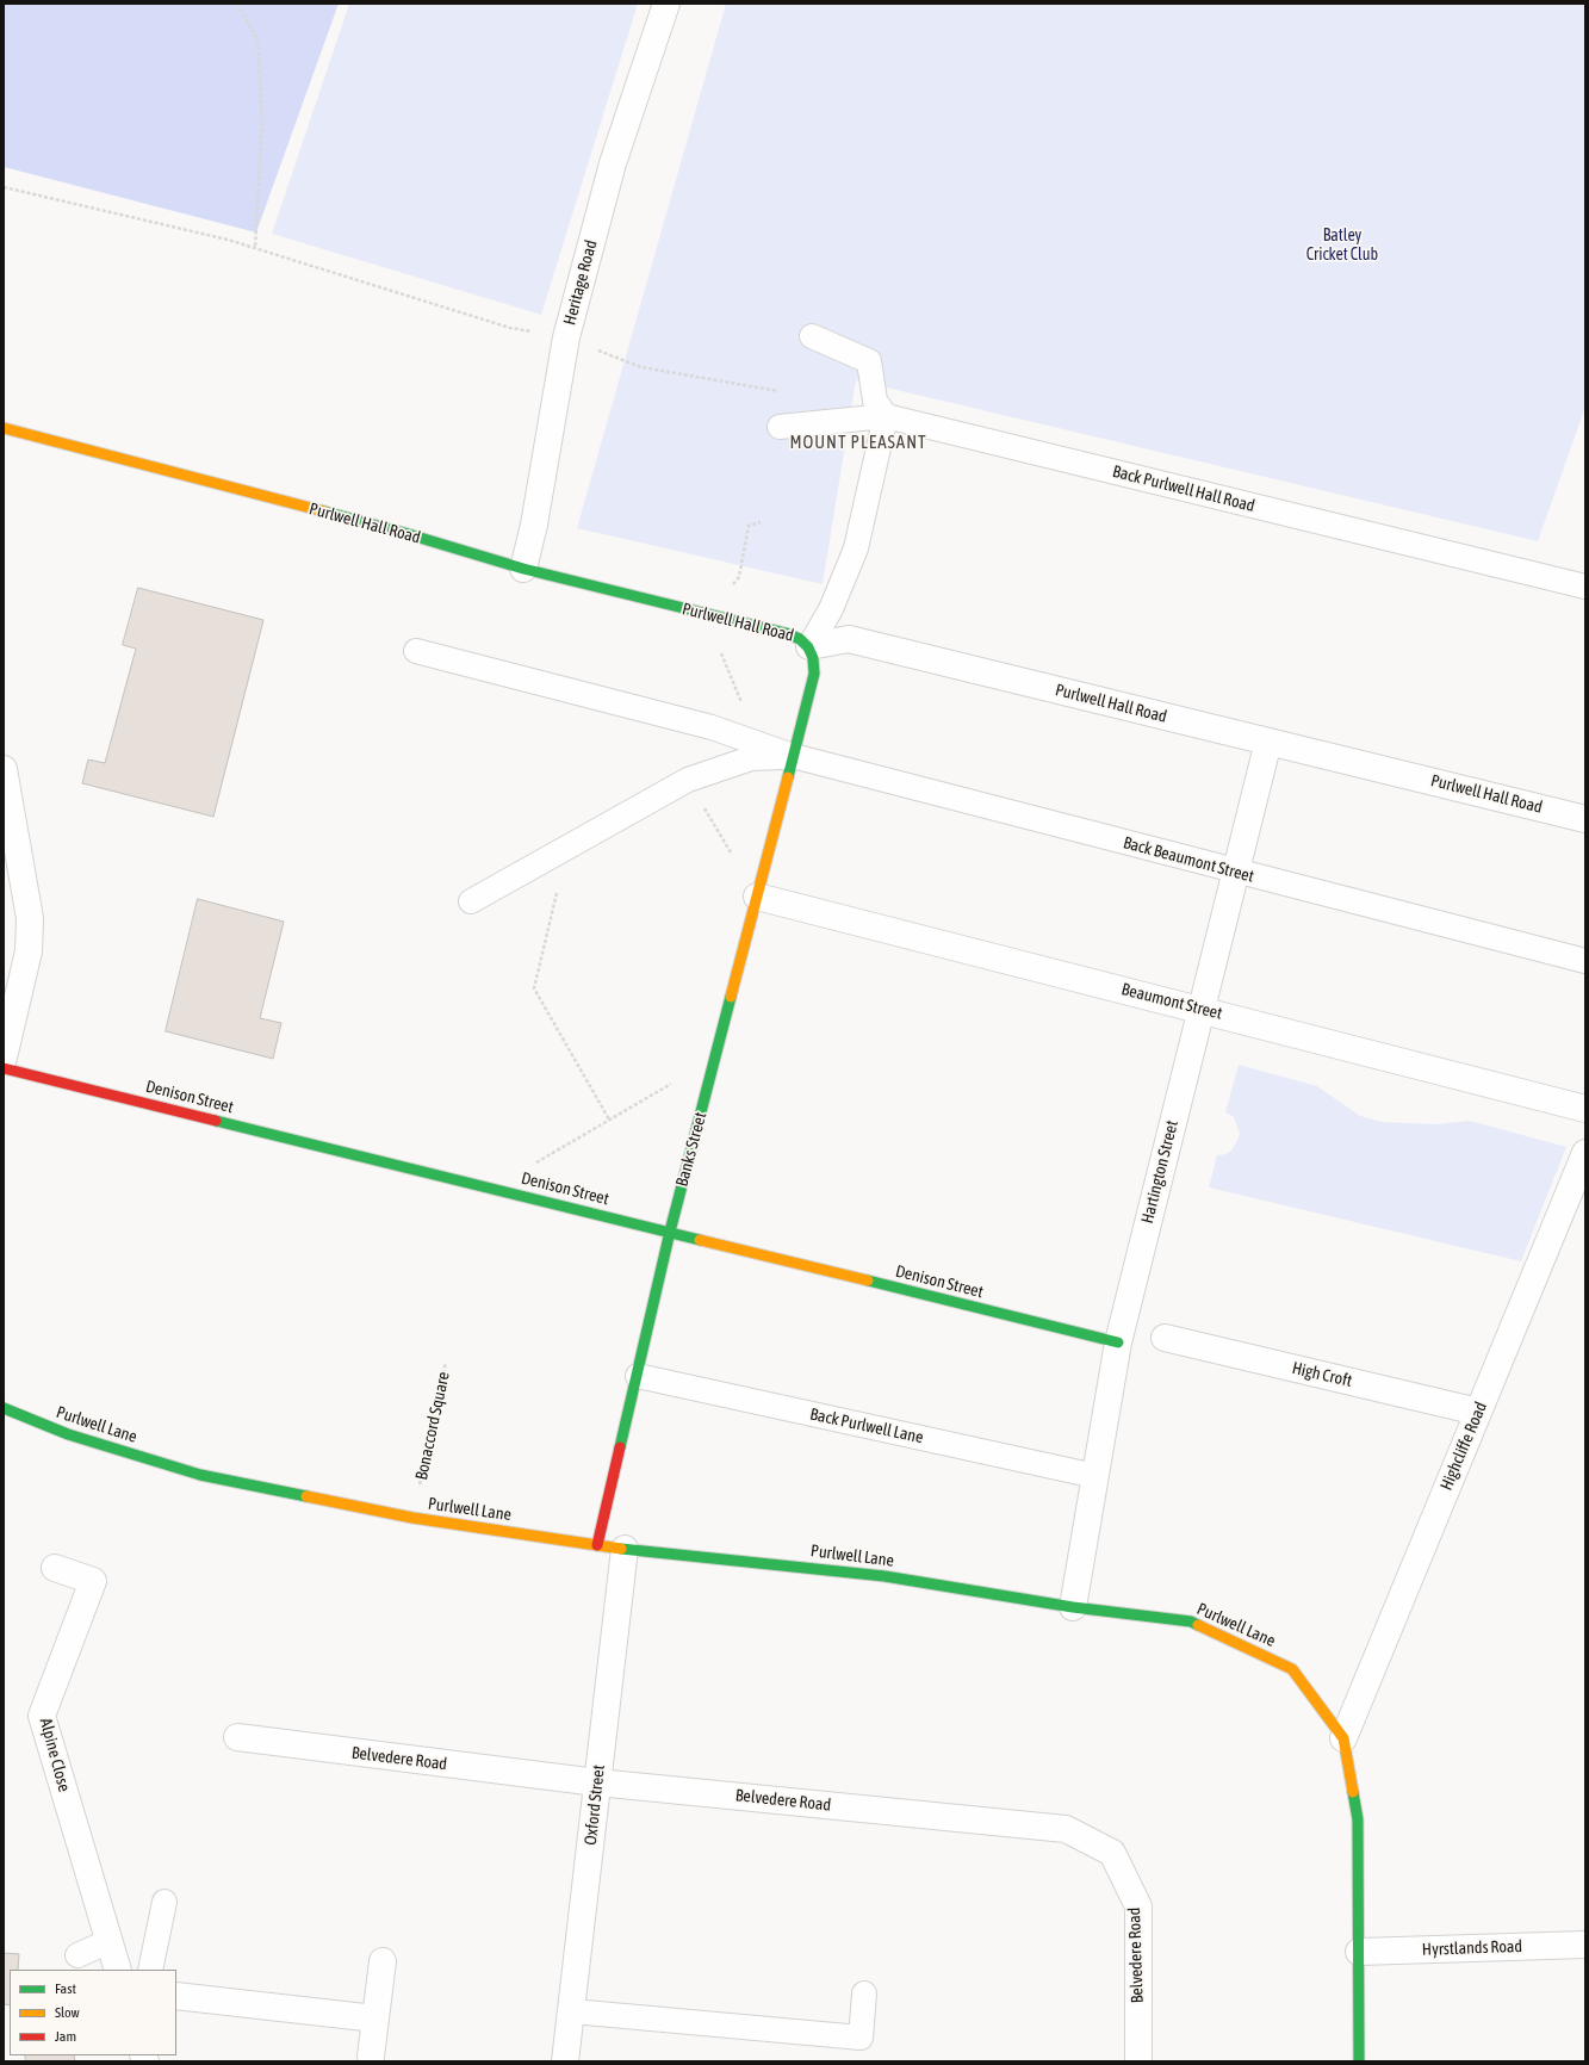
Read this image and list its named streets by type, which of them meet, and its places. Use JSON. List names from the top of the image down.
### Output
{
  "streets": {
    "street": [
      "Heritage Road",
      "Purlwell Hall Road",
      "Beaumont Street",
      "Denison Street",
      "Banks Street",
      "Hartington Street",
      "High Croft",
      "Purlwell Lane",
      "Highcliffe Road",
      "Alpine Close",
      "Belvedere Road",
      "Oxford Street",
      "Hyrstlands Road"
    ],
    "lane": ["Back Purlwell Hall Road", "Back Beaumont Street", "Back Purlwell Lane"],
    "path": ["Bonaccord Square"]
  },
  "crossings": [
    ["Heritage Road", "Purlwell Hall Road"],
    ["Purlwell Hall Road", "Banks Street"],
    ["Purlwell Hall Road", "Hartington Street"],
    ["Back Beaumont Street", "Banks Street"],
    ["Back Beaumont Street", "Hartington Street"],
    ["Beaumont Street", "Banks Street"],
    ["Beaumont Street", "Hartington Street"],
    ["Denison Street", "Banks Street"],
    ["Denison Street", "Hartington Street"],
    ["Banks Street", "Purlwell Lane"],
    ["Banks Street", "Back Purlwell Lane"],
    ["Hartington Street", "Purlwell Lane"],
    ["Hartington Street", "Back Purlwell Lane"],
    ["High Croft", "Highcliffe Road"],
    ["Purlwell Lane", "Bonaccord Square"],
    ["Purlwell Lane", "Highcliffe Road"],
    ["Purlwell Lane", "Oxford Street"],
    ["Purlwell Lane", "Hyrstlands Road"],
    ["Belvedere Road", "Oxford Street"]
  ],
  "districts": ["MOUNT PLEASANT"],
  "parks": ["Batley Cricket Club"],
  "legend": ["Fast", "Slow", "Jam"]
}
